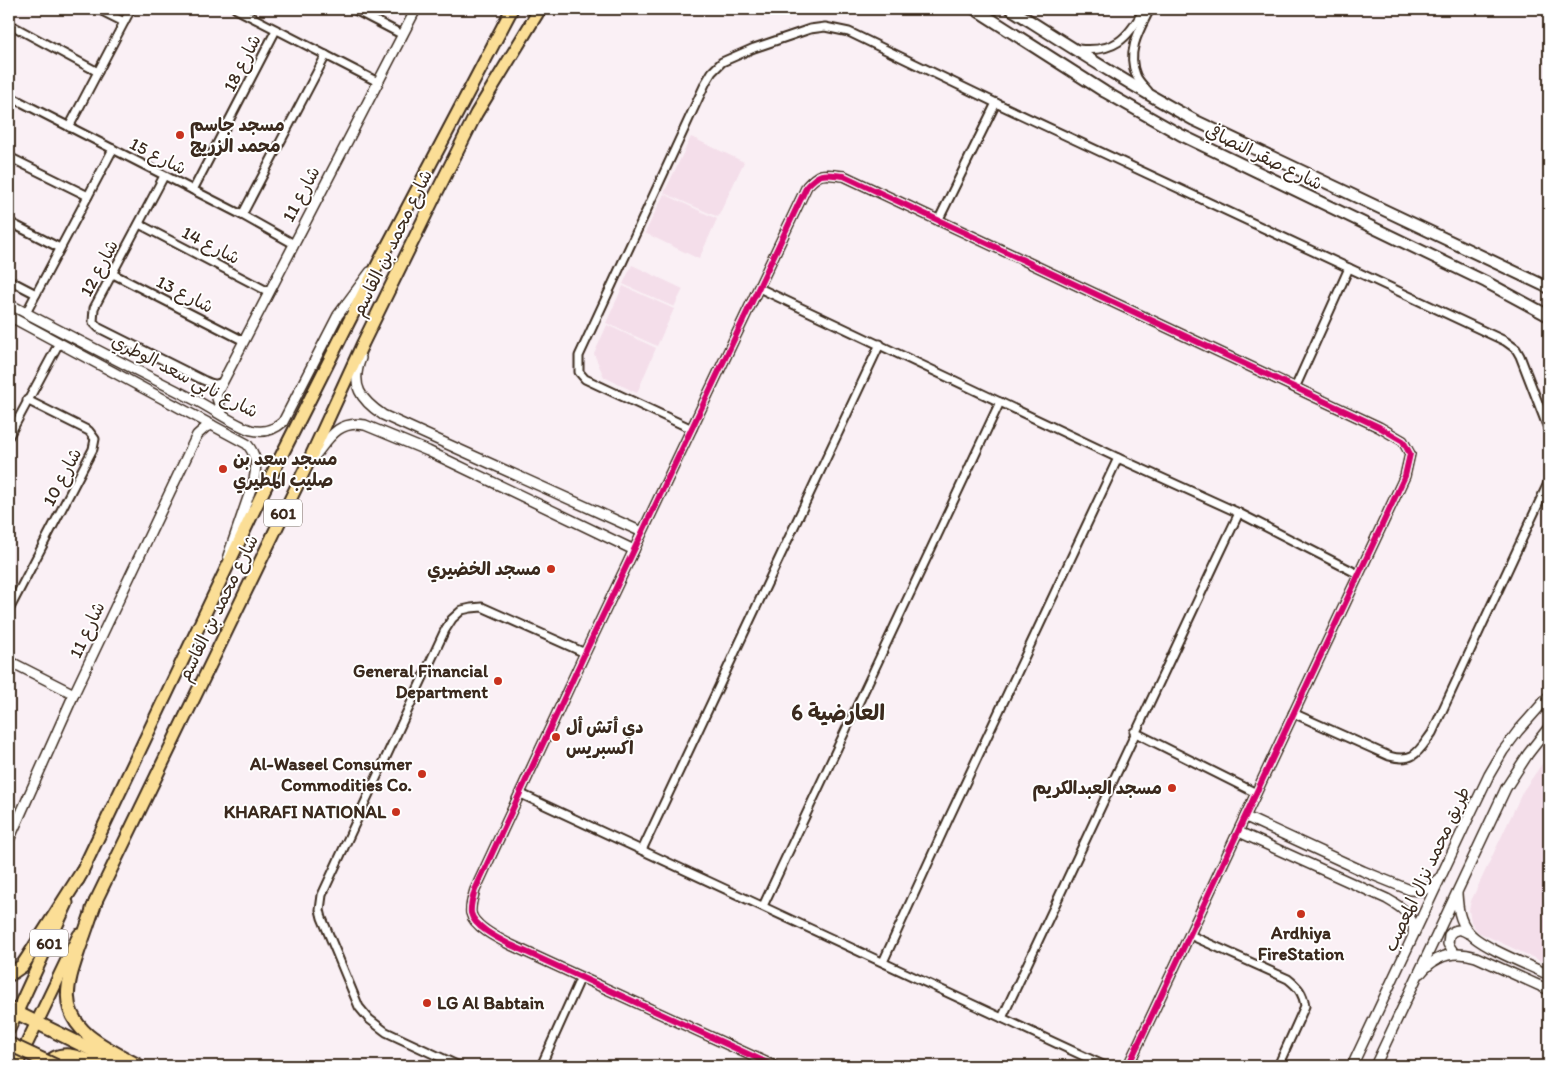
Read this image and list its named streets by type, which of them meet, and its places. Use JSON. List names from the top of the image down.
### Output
{
  "streets": {
    "main road": ["شارع صقر النصافي", "شارع محمد بن القاسم", "601"],
    "street": [
      "شارع 18",
      "شارع 15",
      "شارع 11",
      "شارع 14",
      "شارع 12",
      "شارع 13",
      "شارع نابي سعد الوطري",
      "شارع 10",
      "طريق محمد نزال المعصب"
    ]
  },
  "crossings": [
    ["شارع 18", "شارع 15"],
    ["شارع 15", "شارع 11"],
    ["شارع 15", "شارع 12"],
    ["شارع 11", "شارع 14"],
    ["شارع 11", "شارع 12"],
    ["شارع 11", "شارع 13"],
    ["شارع محمد بن القاسم", "شارع نابي سعد الوطري"],
    ["شارع 14", "شارع 12"],
    ["شارع 12", "شارع 13"]
  ],
  "districts": ["العارضية 6"],
  "places": [
    "مسجد جاسم محمد الزريج",
    "مسجد سعد بن صليب المطيري",
    "مسجد الخضيري",
    "General Financial Department",
    "دي أتش أل اكسبريس",
    "Al-Waseel Consumer Commodities Co.",
    "مسجد العبدالكريم",
    "KHARAFI NATIONAL",
    "Ardhiya FireStation",
    "LG Al Babtain"
  ]
}
